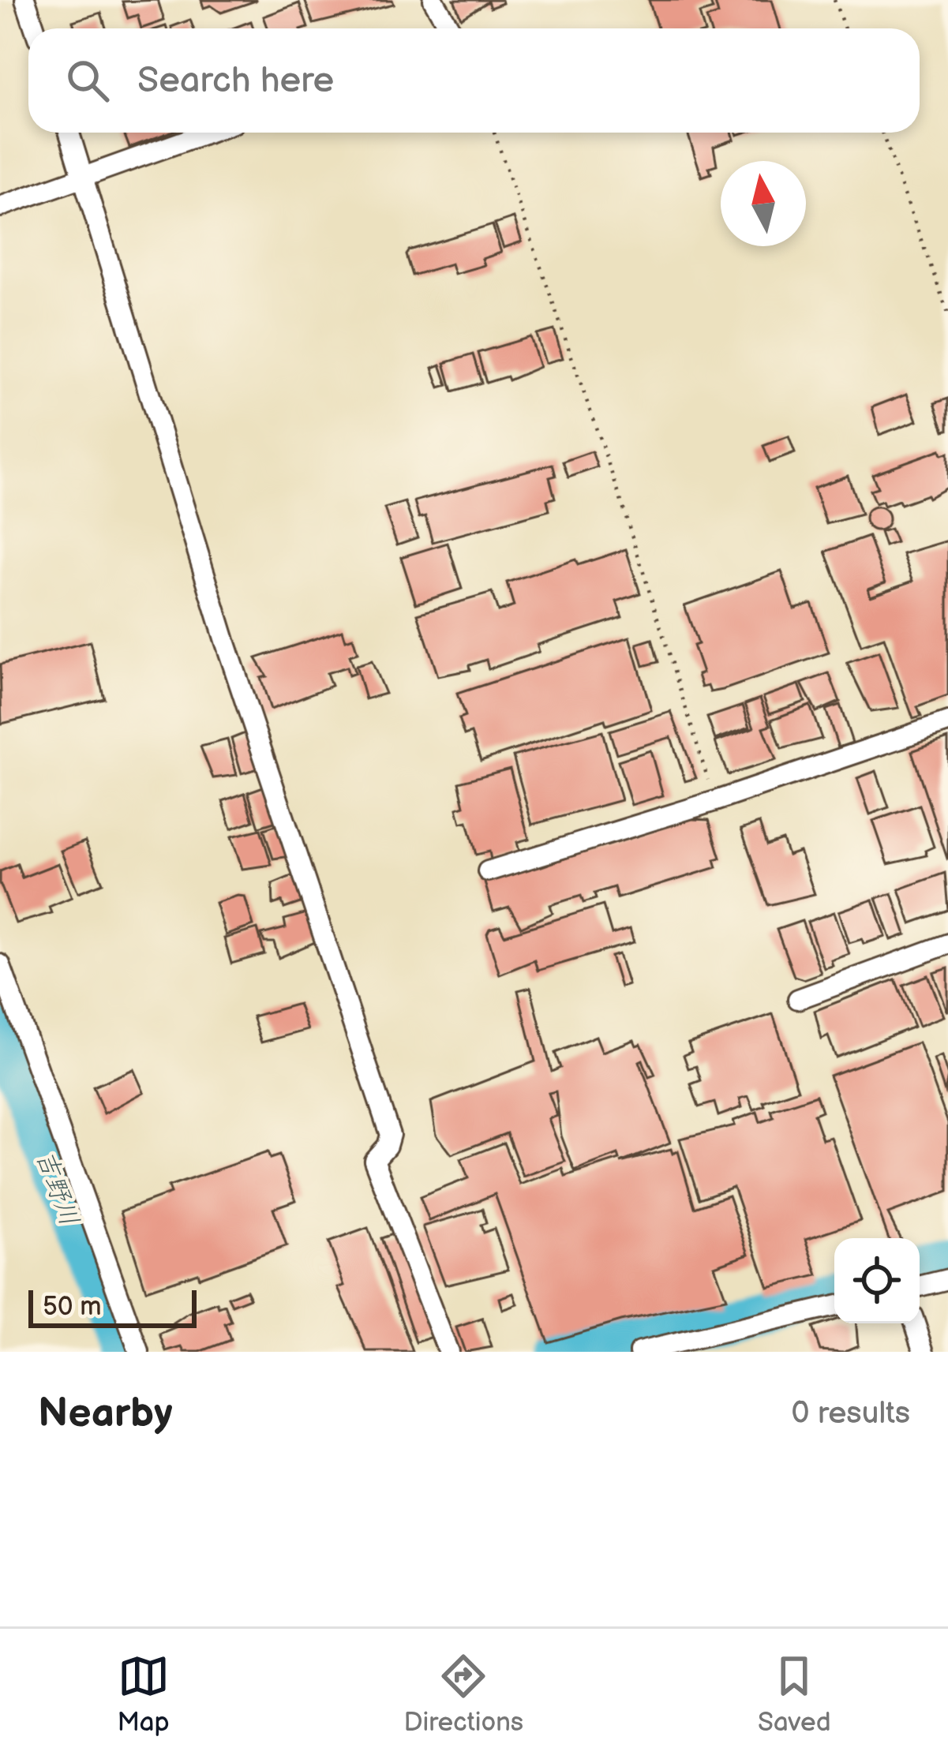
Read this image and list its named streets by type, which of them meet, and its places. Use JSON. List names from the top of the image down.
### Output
{
  "water": ["吉野川"],
  "scale_bar": "50 m",
  "north": "top",
  "page": {
    "search": "Search here",
    "scale": "50 m",
    "heading": ["Nearby", "0 results"],
    "nav": ["Map", "Directions", "Saved"]
  }
}
